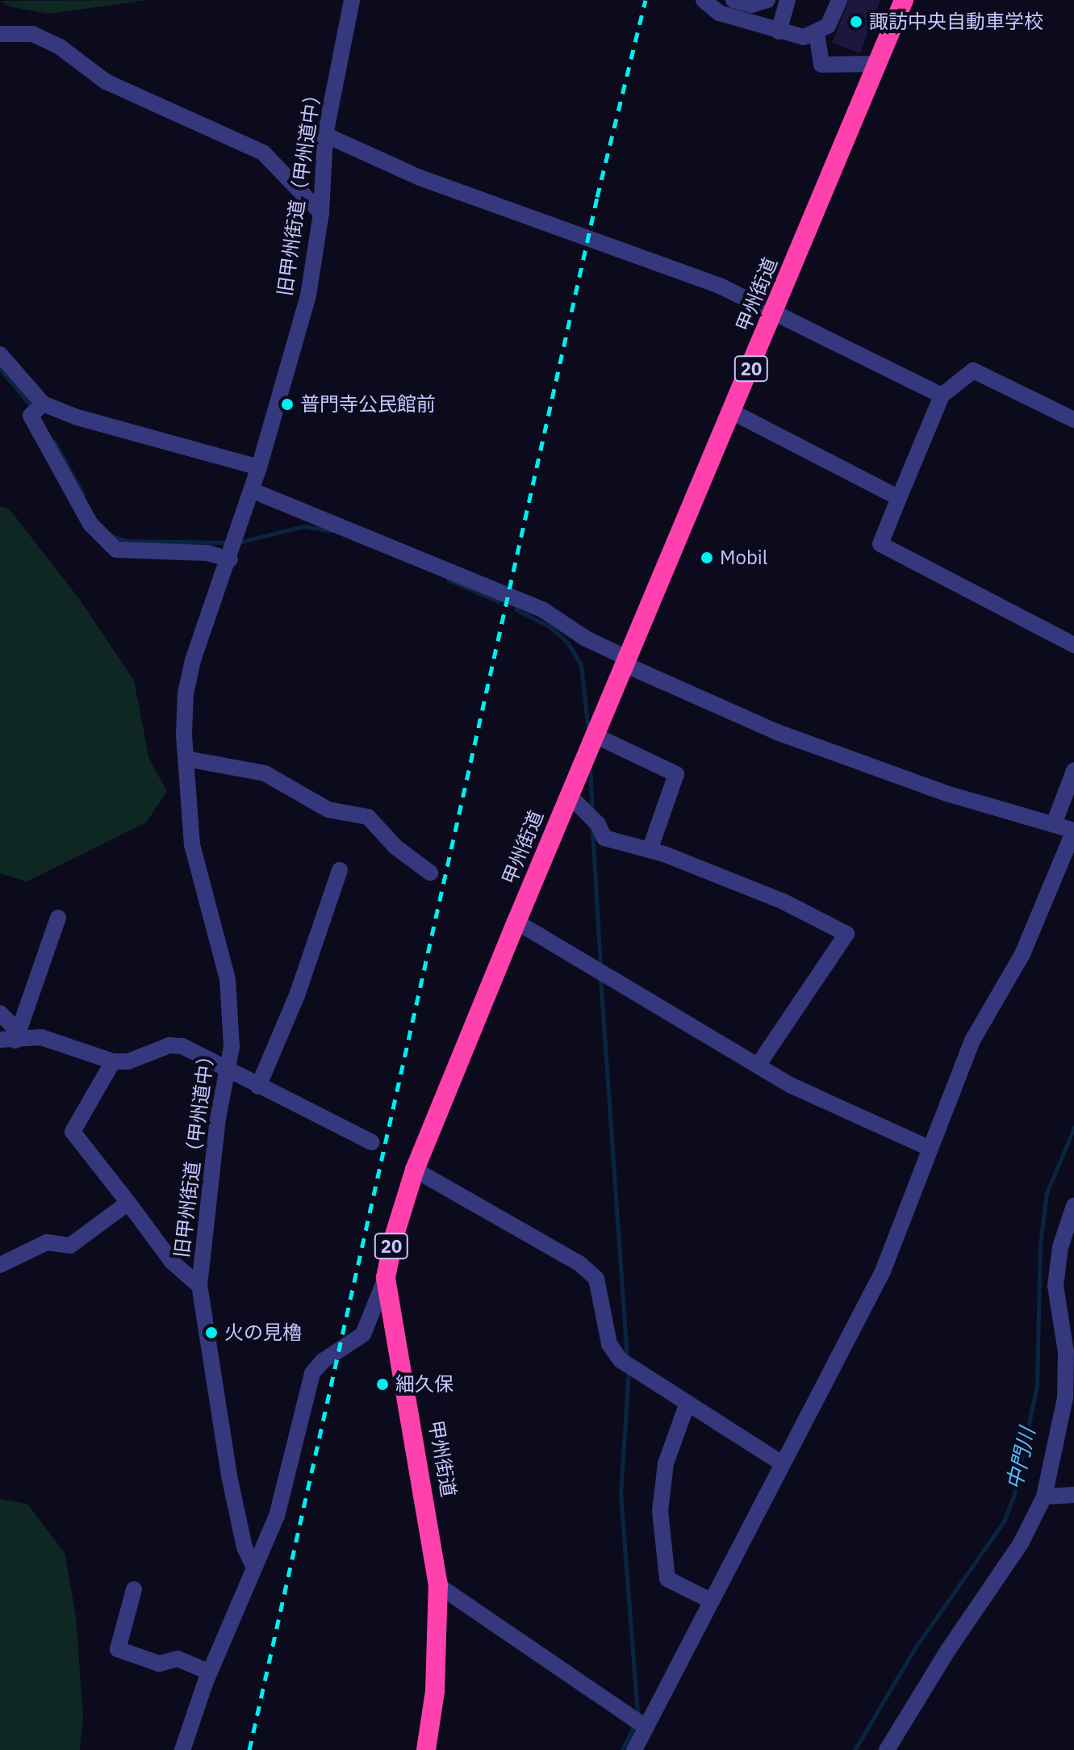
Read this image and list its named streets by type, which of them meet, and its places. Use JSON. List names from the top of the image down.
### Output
{
  "streets": {
    "highway": ["甲州街道", "20"],
    "street": ["旧甲州街道（甲州道中）"]
  },
  "water": ["中門川"],
  "places": [
    "諏訪中央自動車学校",
    "普門寺公民館前",
    "Mobil",
    "火の見櫓",
    "細久保"
  ]
}
